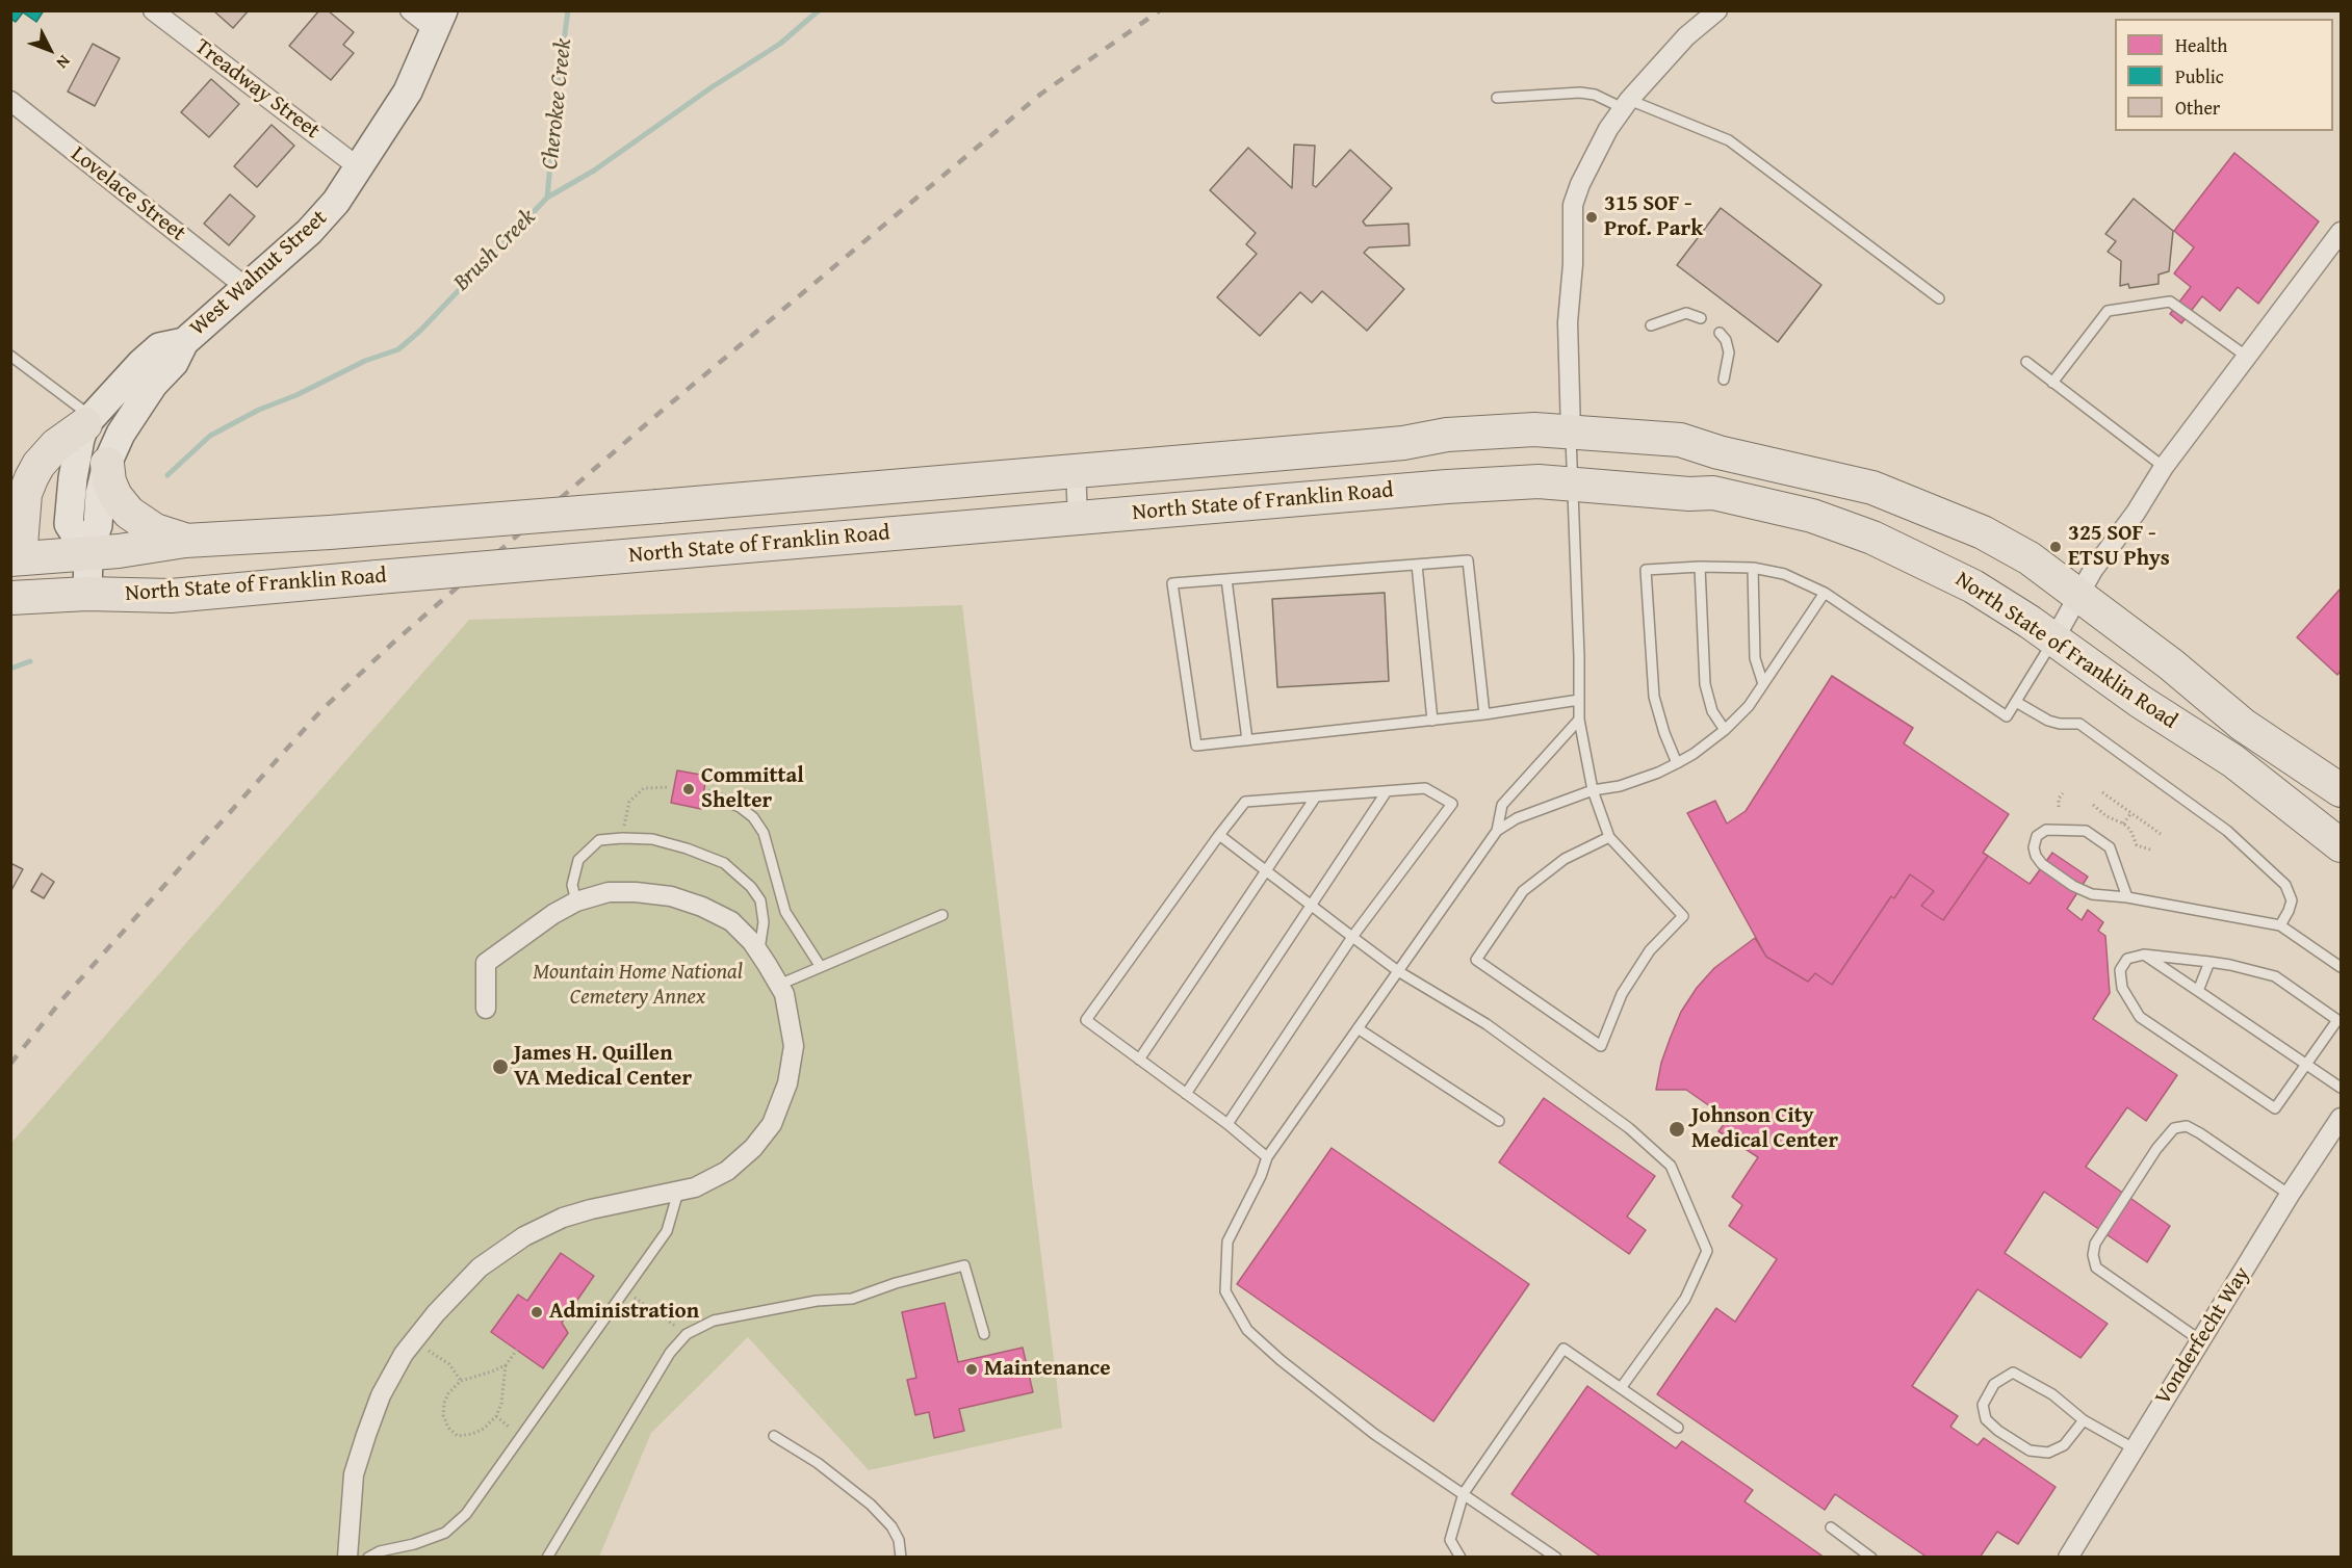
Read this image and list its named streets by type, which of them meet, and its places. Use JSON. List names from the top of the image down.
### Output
{
  "streets": {
    "highway": ["North State of Franklin Road"],
    "main road": ["West Walnut Street"],
    "street": ["Treadway Street", "Lovelace Street", "Vonderfecht Way"]
  },
  "crossings": [
    ["Treadway Street", "West Walnut Street"],
    ["Lovelace Street", "West Walnut Street"],
    ["West Walnut Street", "North State of Franklin Road"]
  ],
  "water": ["Cherokee Creek", "Brush Creek"],
  "parks": ["Mountain Home National Cemetery Annex"],
  "places": [
    "315 SOF - Prof. Park",
    "325 SOF - ETSU Phys",
    "Committal Shelter",
    "James H. Quillen VA Medical Center",
    "Johnson City Medical Center",
    "Administration",
    "Maintenance"
  ],
  "legend": ["Health", "Public", "Other"],
  "north": "bottom right"
}
